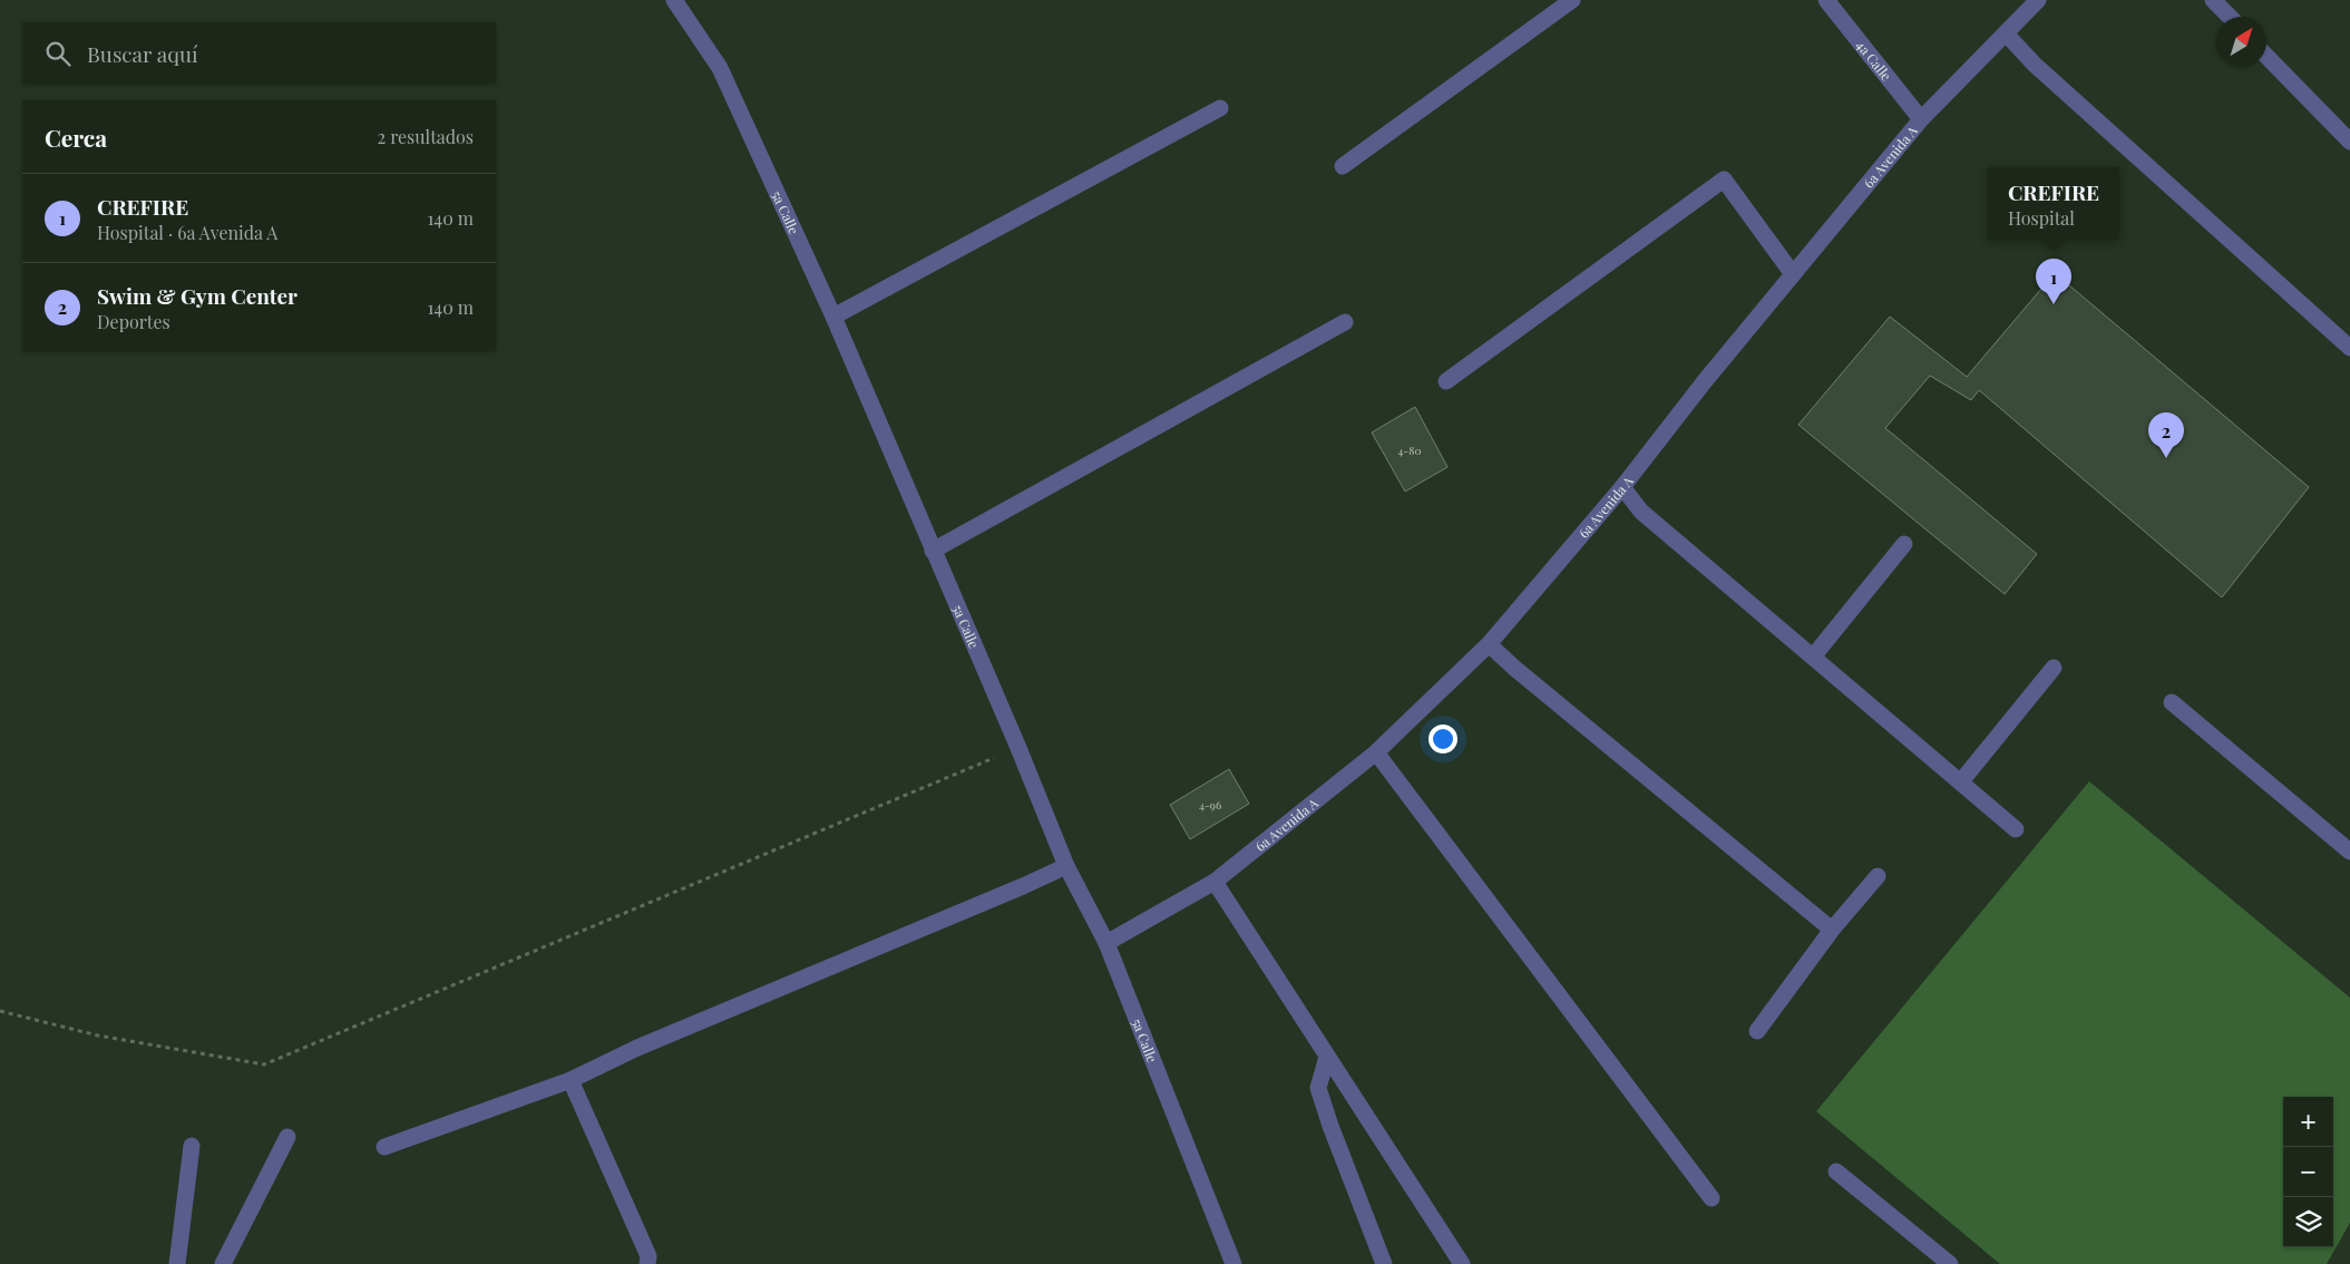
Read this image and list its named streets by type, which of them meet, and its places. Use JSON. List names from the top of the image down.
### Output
{
  "streets": {
    "street": ["4a Calle", "6a Avenida A", "5a Calle"]
  },
  "crossings": [
    ["4a Calle", "6a Avenida A"],
    ["6a Avenida A", "5a Calle"]
  ],
  "house_numbers": ["4-80", "4-96"],
  "north": "top right",
  "page": {
    "search": "Buscar aquí",
    "heading": ["Cerca", "2 resultados"],
    "popup": ["CREFIRE", "Hospital"],
    "list": [
      {
        "mark": "1",
        "name": "CREFIRE",
        "note": "Hospital · 6a Avenida A",
        "value": "140 m"
      },
      {
        "mark": "2",
        "name": "Swim & Gym Center",
        "note": "Deportes",
        "value": "140 m"
      }
    ],
    "pins": ["1", "2"],
    "map_buttons": ["+", "−"]
  }
}
